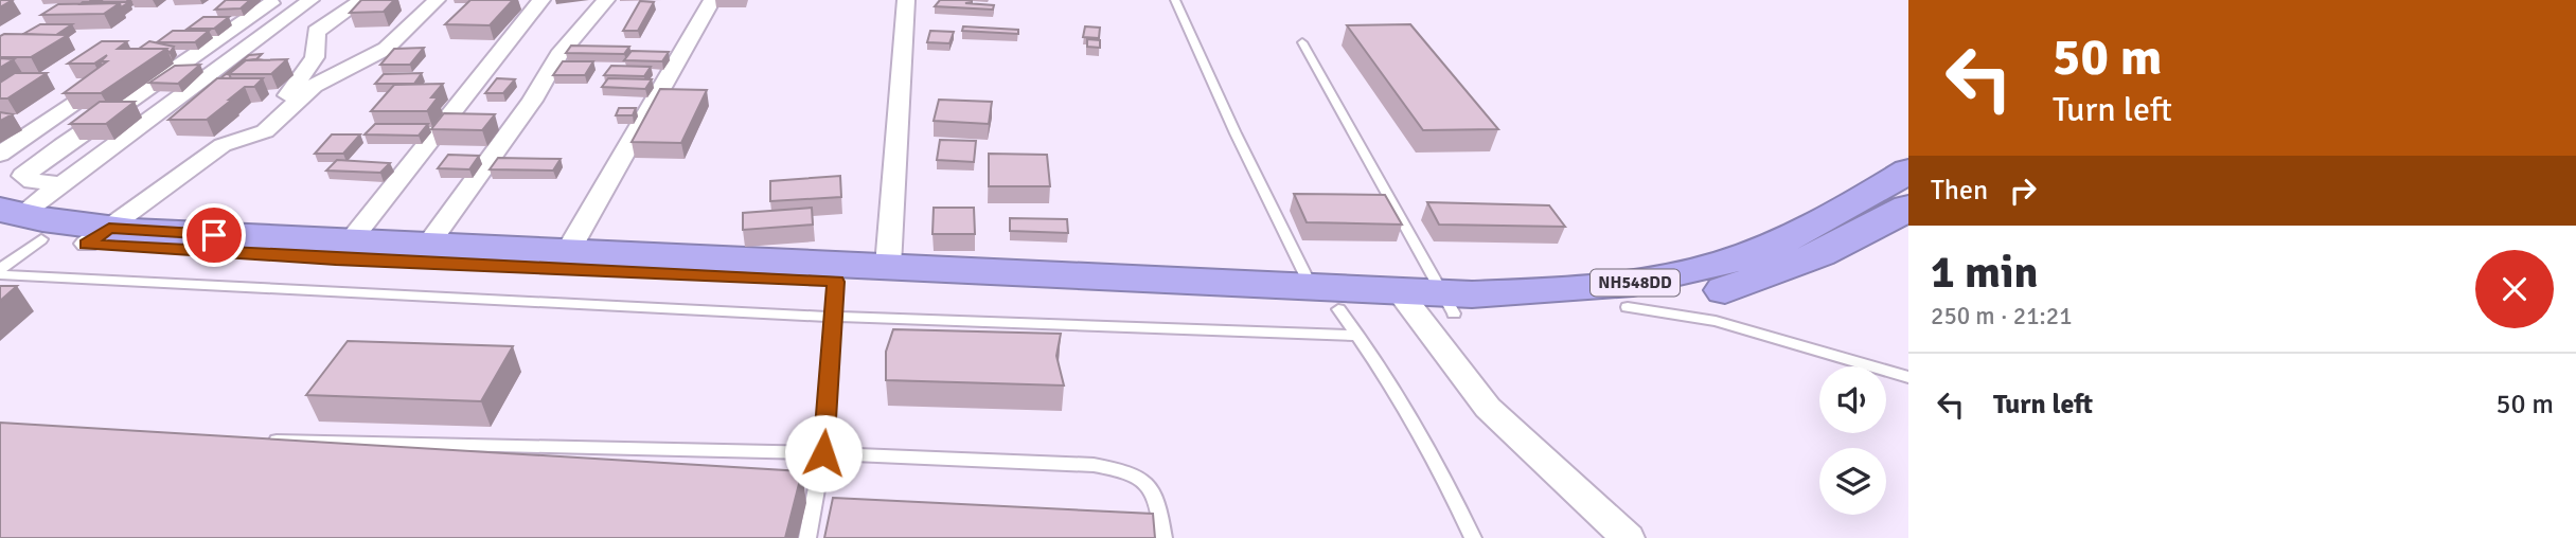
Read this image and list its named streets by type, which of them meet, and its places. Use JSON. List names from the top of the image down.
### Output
{
  "streets": {
    "highway": ["NH548DD"]
  },
  "page": {
    "turn": ["50 m", "Turn left"],
    "then": "Then",
    "heading": ["1 min", "250 m · 21:21"],
    "list": [
      {
        "name": "Turn left",
        "value": "50 m"
      }
    ]
  }
}
